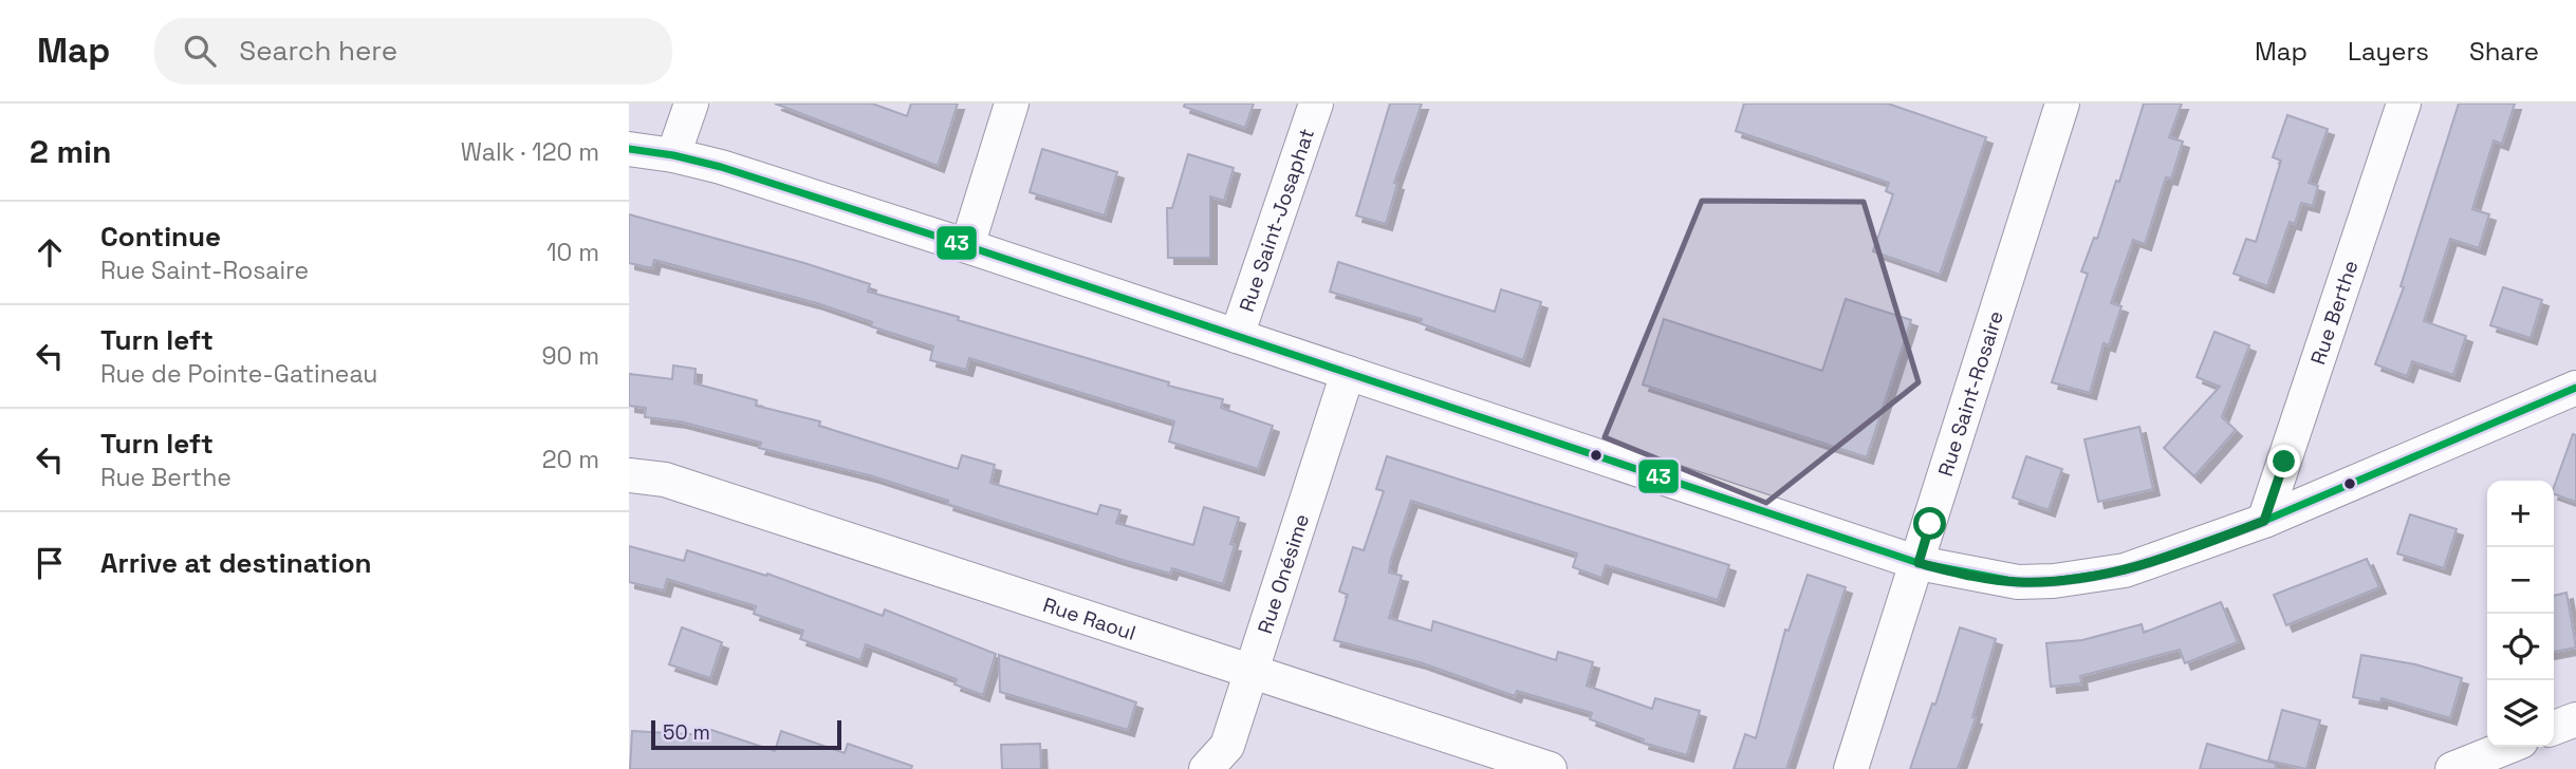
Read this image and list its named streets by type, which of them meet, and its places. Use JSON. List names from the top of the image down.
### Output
{
  "streets": {
    "street": [
      "Rue Saint-Josaphat",
      "Rue Berthe",
      "Rue Saint-Rosaire",
      "Rue Onésime",
      "Rue Raoul"
    ]
  },
  "crossings": [
    ["Rue Onésime", "Rue Raoul"]
  ],
  "lines": ["transit line 43"],
  "scale_bar": "50 m",
  "page": {
    "header": "Map",
    "search": "Search here",
    "nav": ["Map", "Layers", "Share"],
    "heading": ["2 min", "Walk · 120 m"],
    "list": [
      ["Continue", "Rue Saint-Rosaire", "10 m"],
      ["Turn left", "Rue de Pointe-Gatineau", "90 m"],
      ["Turn left", "Rue Berthe", "20 m"],
      "Arrive at destination"
    ],
    "map_buttons": ["+", "−"],
    "scale": "50 m"
  }
}
